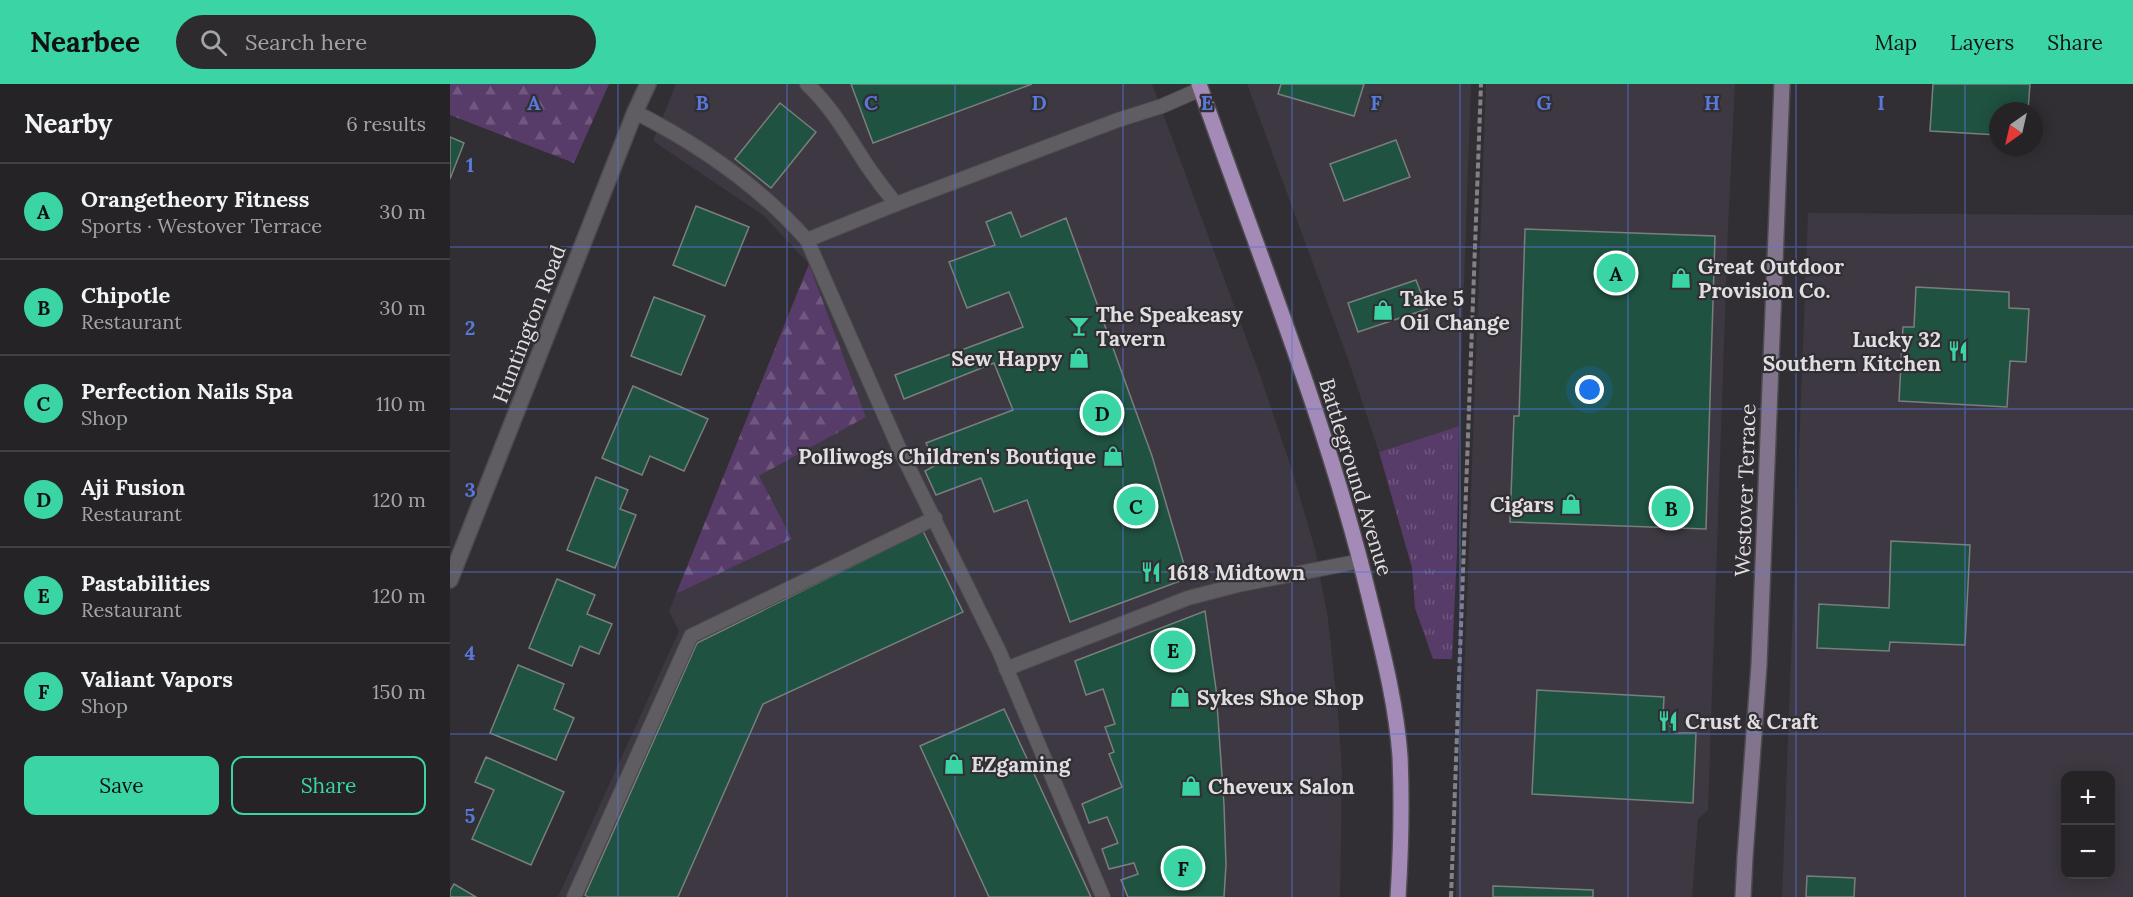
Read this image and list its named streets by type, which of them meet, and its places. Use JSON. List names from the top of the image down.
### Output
{
  "streets": {
    "main road": ["Battleground Avenue", "Westover Terrace"],
    "street": ["Huntington Road"]
  },
  "places": {
    "shop": [
      "Great Outdoor Provision Co.",
      "Take 5 Oil Change",
      "Sew Happy",
      "Polliwogs Children's Boutique",
      "Cigars",
      "Sykes Shoe Shop",
      "EZgaming",
      "Cheveux Salon"
    ],
    "bar": ["The Speakeasy Tavern"],
    "restaurant": ["Lucky 32 Southern Kitchen", "1618 Midtown", "Crust & Craft"]
  },
  "north": "bottom left",
  "page": {
    "header": "Nearbee",
    "search": "Search here",
    "nav": ["Map", "Layers", "Share"],
    "heading": ["Nearby", "6 results"],
    "list": [
      {
        "mark": "A",
        "name": "Orangetheory Fitness",
        "note": "Sports · Westover Terrace",
        "value": "30 m"
      },
      {
        "mark": "B",
        "name": "Chipotle",
        "note": "Restaurant",
        "value": "30 m"
      },
      {
        "mark": "C",
        "name": "Perfection Nails Spa",
        "note": "Shop",
        "value": "110 m"
      },
      {
        "mark": "D",
        "name": "Aji Fusion",
        "note": "Restaurant",
        "value": "120 m"
      },
      {
        "mark": "E",
        "name": "Pastabilities",
        "note": "Restaurant",
        "value": "120 m"
      },
      {
        "mark": "F",
        "name": "Valiant Vapors",
        "note": "Shop",
        "value": "150 m"
      }
    ],
    "pins": [
      "A",
      "D",
      "C",
      "B",
      "E",
      "F"
    ],
    "buttons": ["Save", "Share"],
    "map_buttons": ["+", "−"]
  },
  "grid": {
    "columns": [
      "A",
      "B",
      "C",
      "D",
      "E",
      "F",
      "G",
      "H",
      "I"
    ],
    "rows": [
      "1",
      "2",
      "3",
      "4",
      "5"
    ]
  }
}
